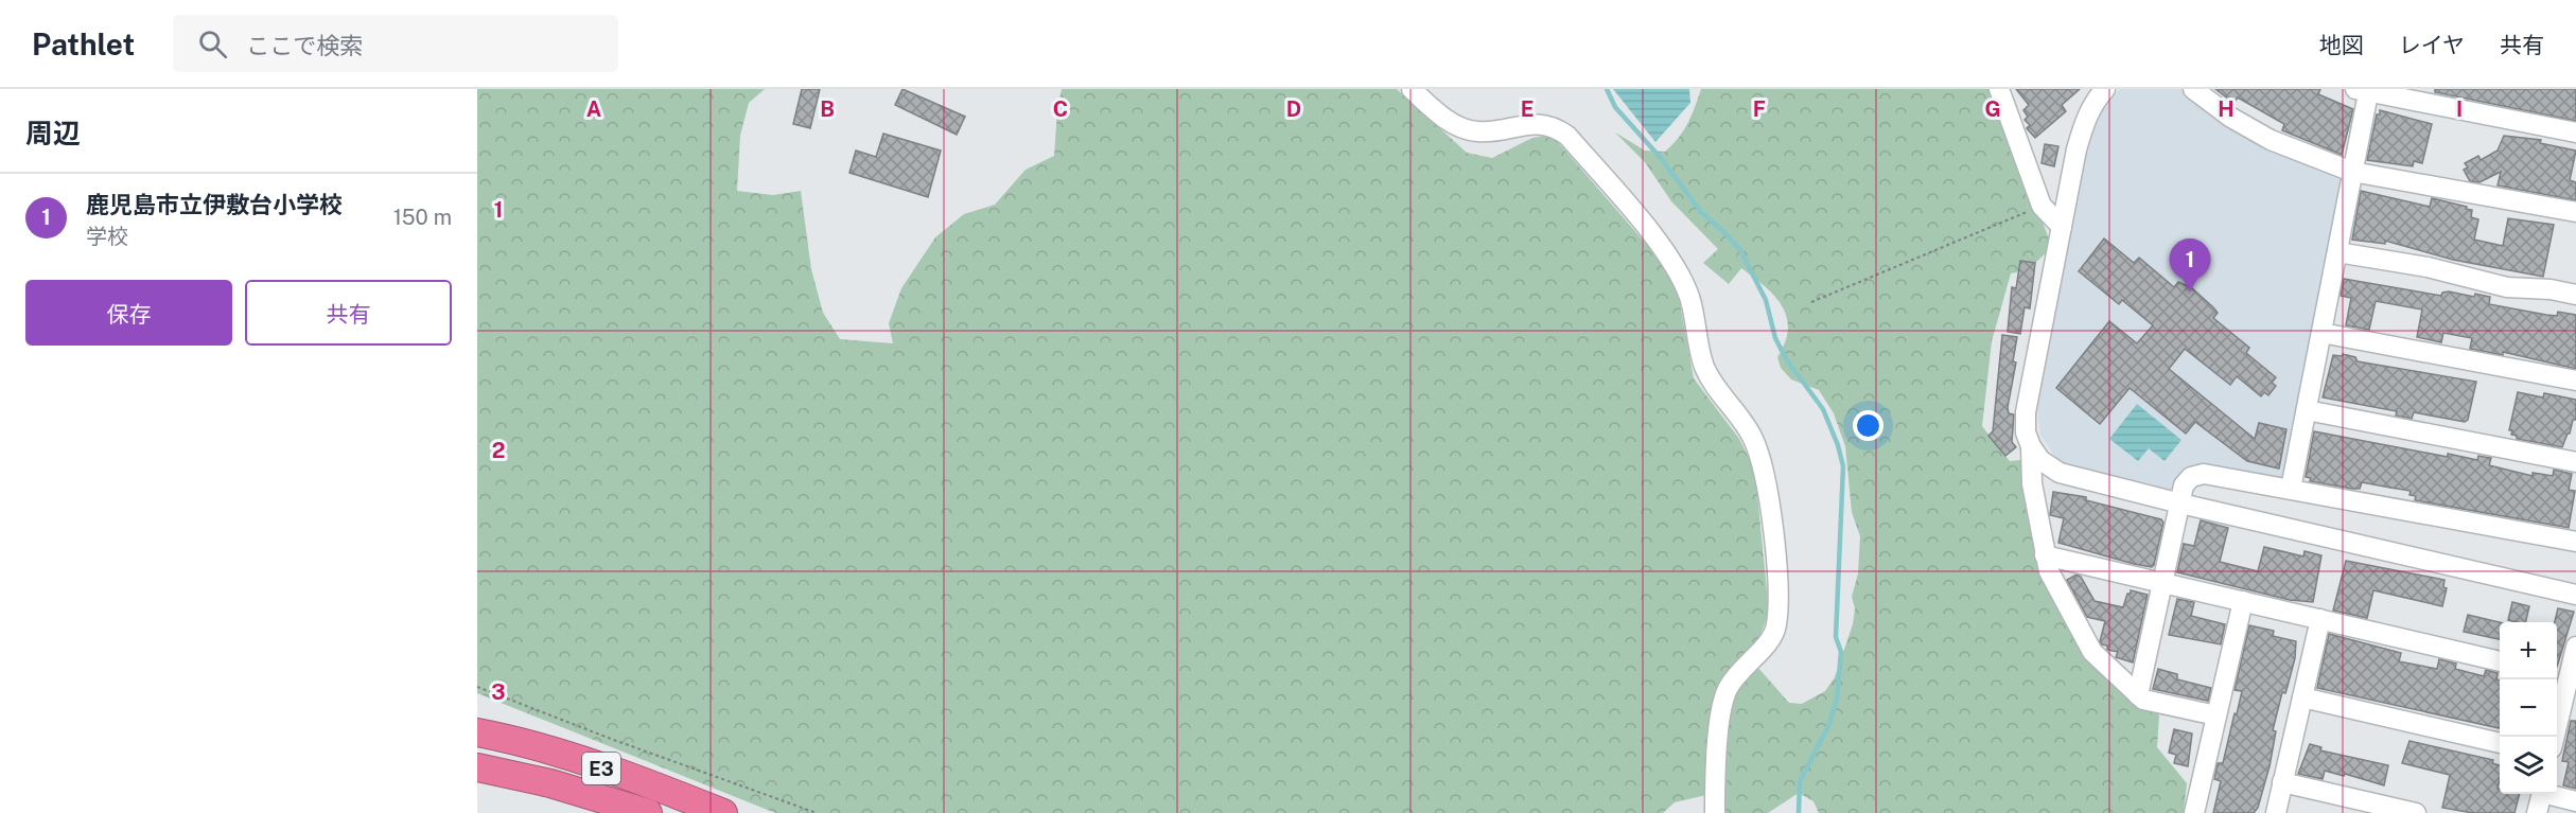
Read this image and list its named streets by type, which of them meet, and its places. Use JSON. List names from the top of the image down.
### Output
{
  "streets": {
    "highway": ["E3"]
  },
  "page": {
    "header": "Pathlet",
    "search": "ここで検索",
    "nav": ["地図", "レイヤ", "共有"],
    "heading": "周辺",
    "list": [
      {
        "mark": "1",
        "name": "鹿児島市立伊敷台小学校",
        "note": "学校",
        "value": "150 m"
      }
    ],
    "pins": "1",
    "buttons": ["保存", "共有"],
    "map_buttons": ["+", "−"]
  },
  "grid": {
    "columns": [
      "A",
      "B",
      "C",
      "D",
      "E",
      "F",
      "G",
      "H",
      "I"
    ],
    "rows": ["1", "2", "3"]
  }
}
